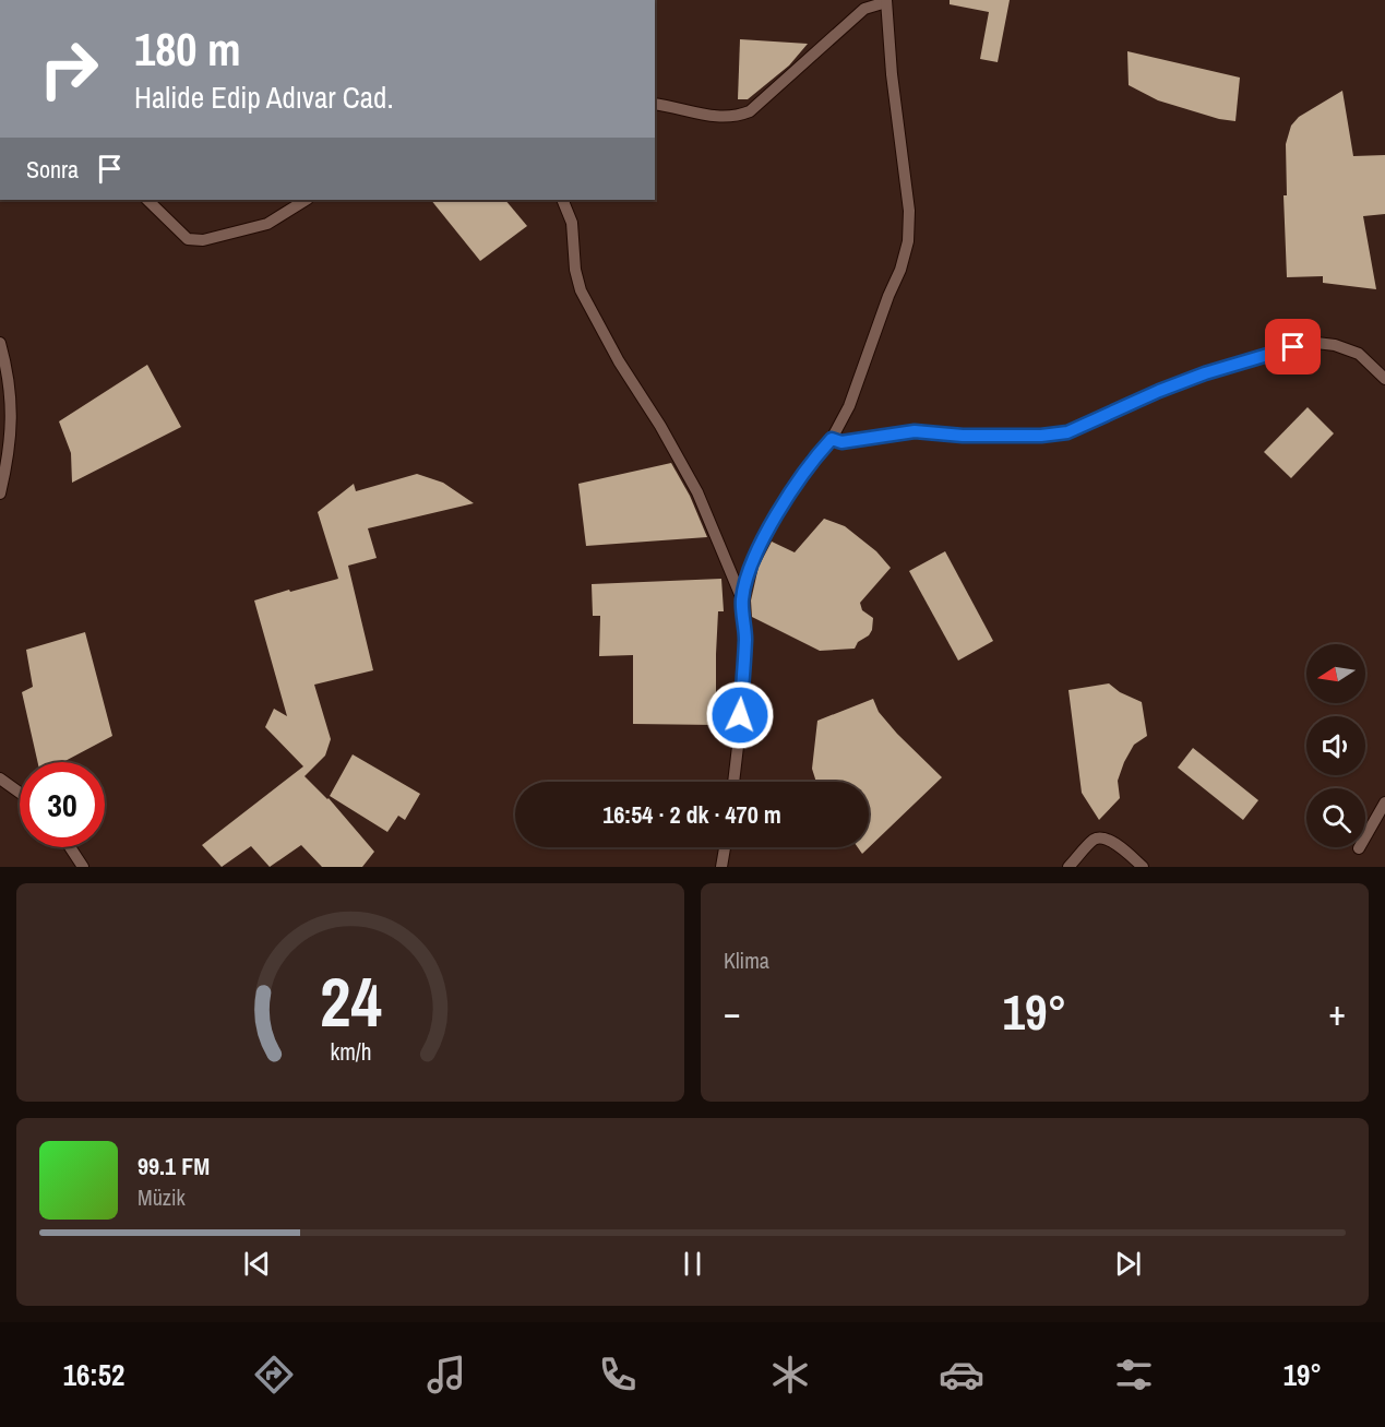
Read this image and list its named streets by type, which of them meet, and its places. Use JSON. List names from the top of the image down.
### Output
{
  "north": "left",
  "page": {
    "turn": ["180 m", "Halide Edip Adıvar Cad."],
    "then": "Sonra",
    "limit": "30",
    "trip": "16:54 · 2 dk · 470 m",
    "tile": "Klima",
    "heat": ["−", "19°", "+"],
    "song": ["99.1 FM", "Müzik"],
    "tabs": ["16:52", "19°"],
    "gauge": ["24", "km/h"]
  }
}
